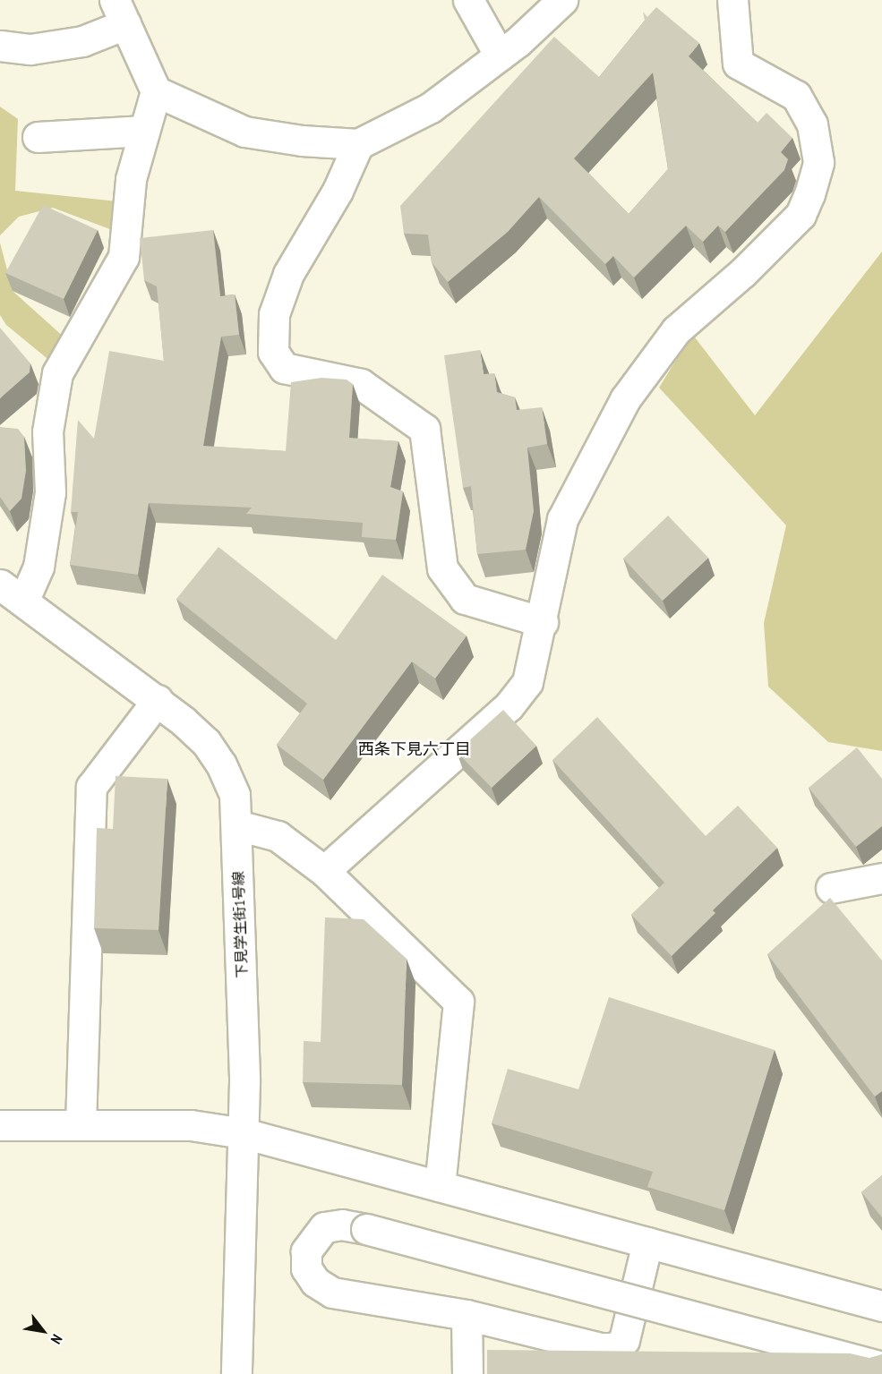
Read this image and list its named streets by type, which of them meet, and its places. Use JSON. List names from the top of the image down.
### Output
{
  "streets": {
    "street": ["下見学生街1号線"]
  },
  "districts": ["西条下見六丁目"],
  "north": "bottom right"
}
